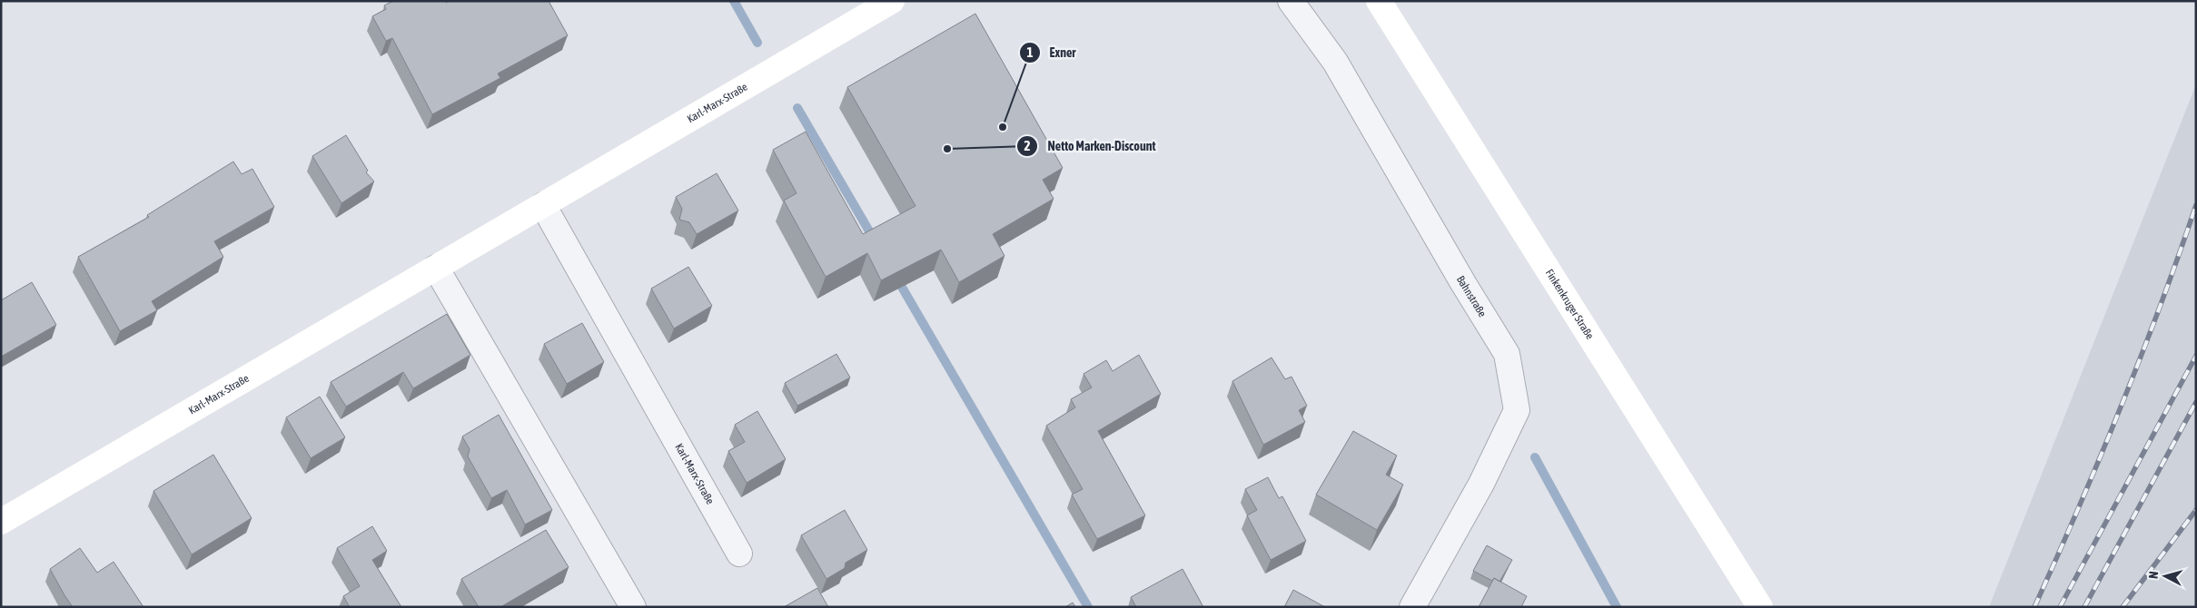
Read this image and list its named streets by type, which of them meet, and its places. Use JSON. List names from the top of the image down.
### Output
{
  "streets": {
    "street": ["Karl-Marx-Straße", "Bahnstraße", "Finkenkruger Straße"]
  },
  "places": ["Exner", "Netto Marken-Discount"],
  "north": "left"
}
